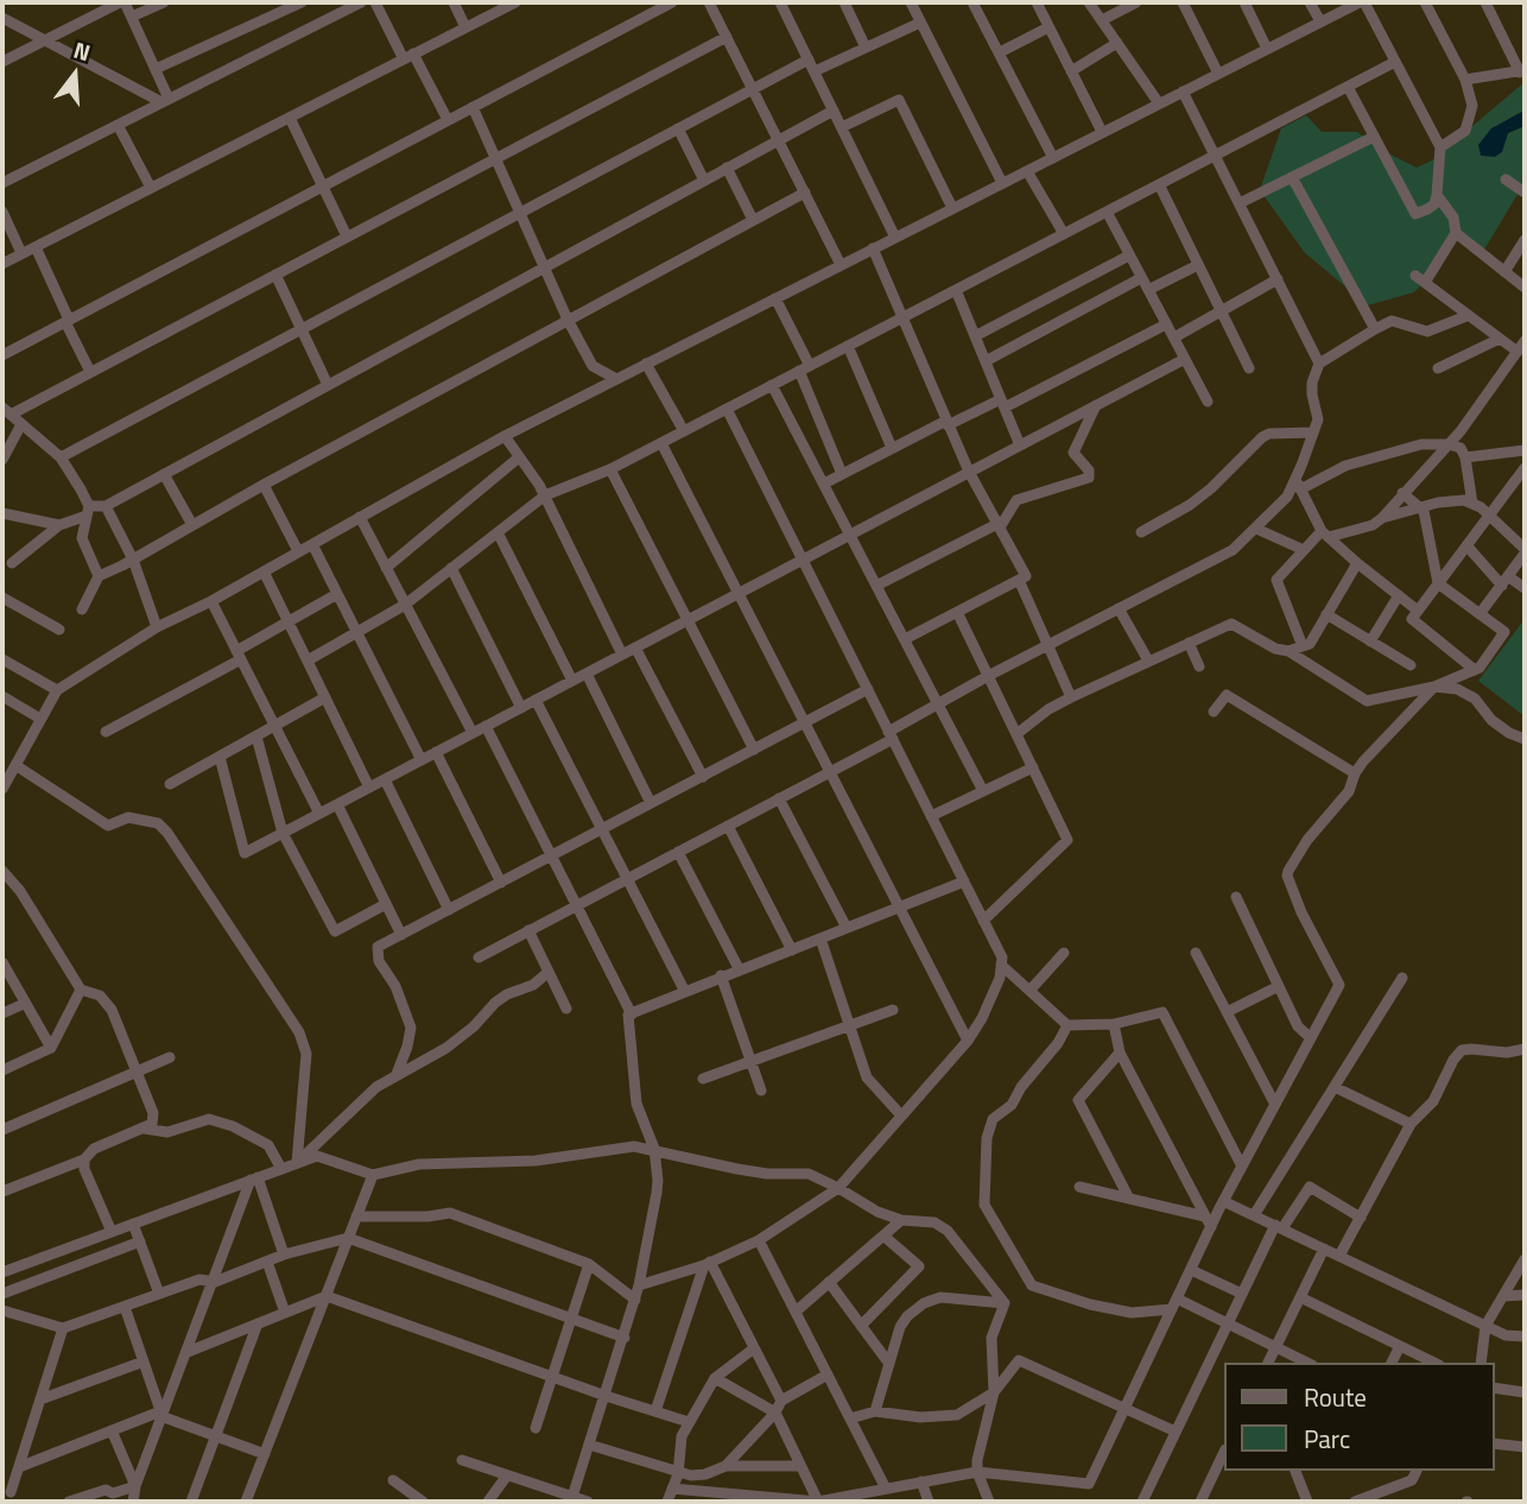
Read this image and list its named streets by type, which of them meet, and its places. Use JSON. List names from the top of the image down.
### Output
{
  "legend": ["Route", "Parc"],
  "north": "top"
}
